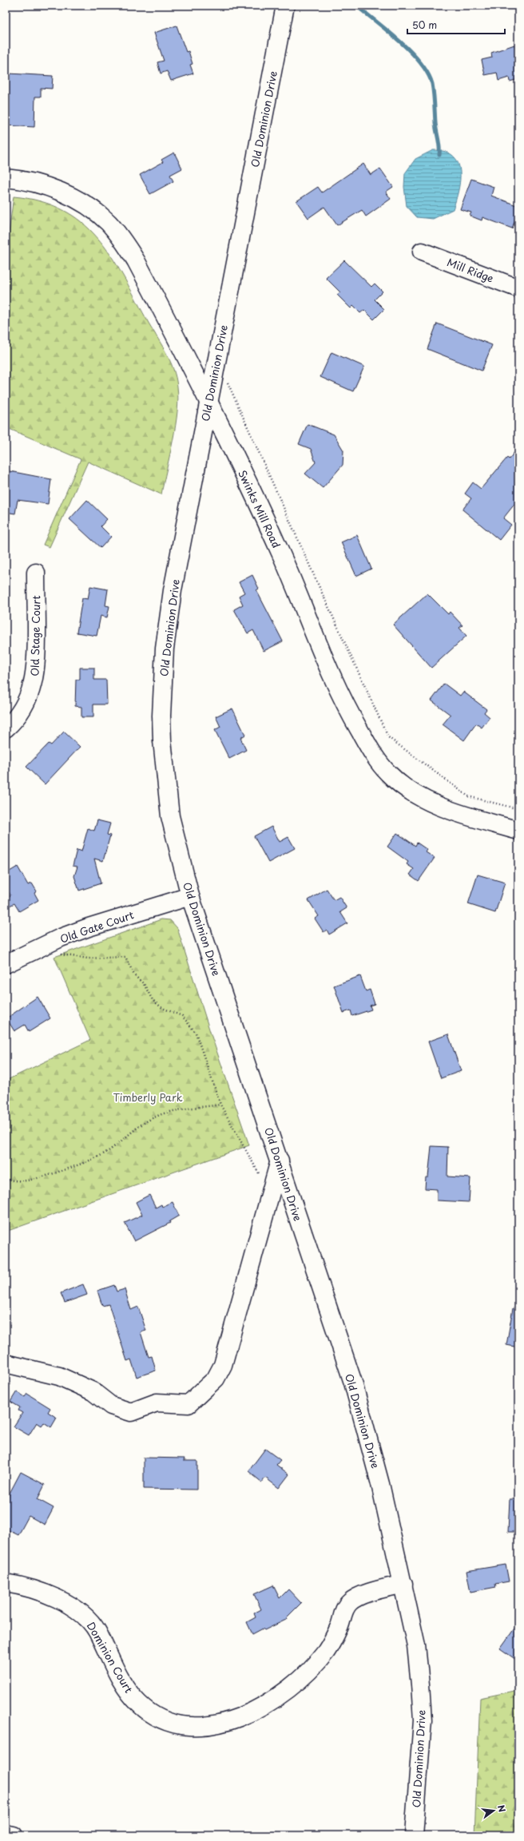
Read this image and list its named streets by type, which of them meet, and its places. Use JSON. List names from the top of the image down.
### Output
{
  "streets": {
    "main road": [
      "Old Dominion Drive",
      "Mill Ridge",
      "Swinks Mill Road",
      "Old Stage Court",
      "Old Gate Court",
      "Dominion Court"
    ]
  },
  "crossings": [
    ["Old Dominion Drive", "Swinks Mill Road"],
    ["Old Dominion Drive", "Old Gate Court"],
    ["Old Dominion Drive", "Dominion Court"]
  ],
  "parks": ["Timberly Park"],
  "scale_bar": "50 m",
  "north": "right"
}
